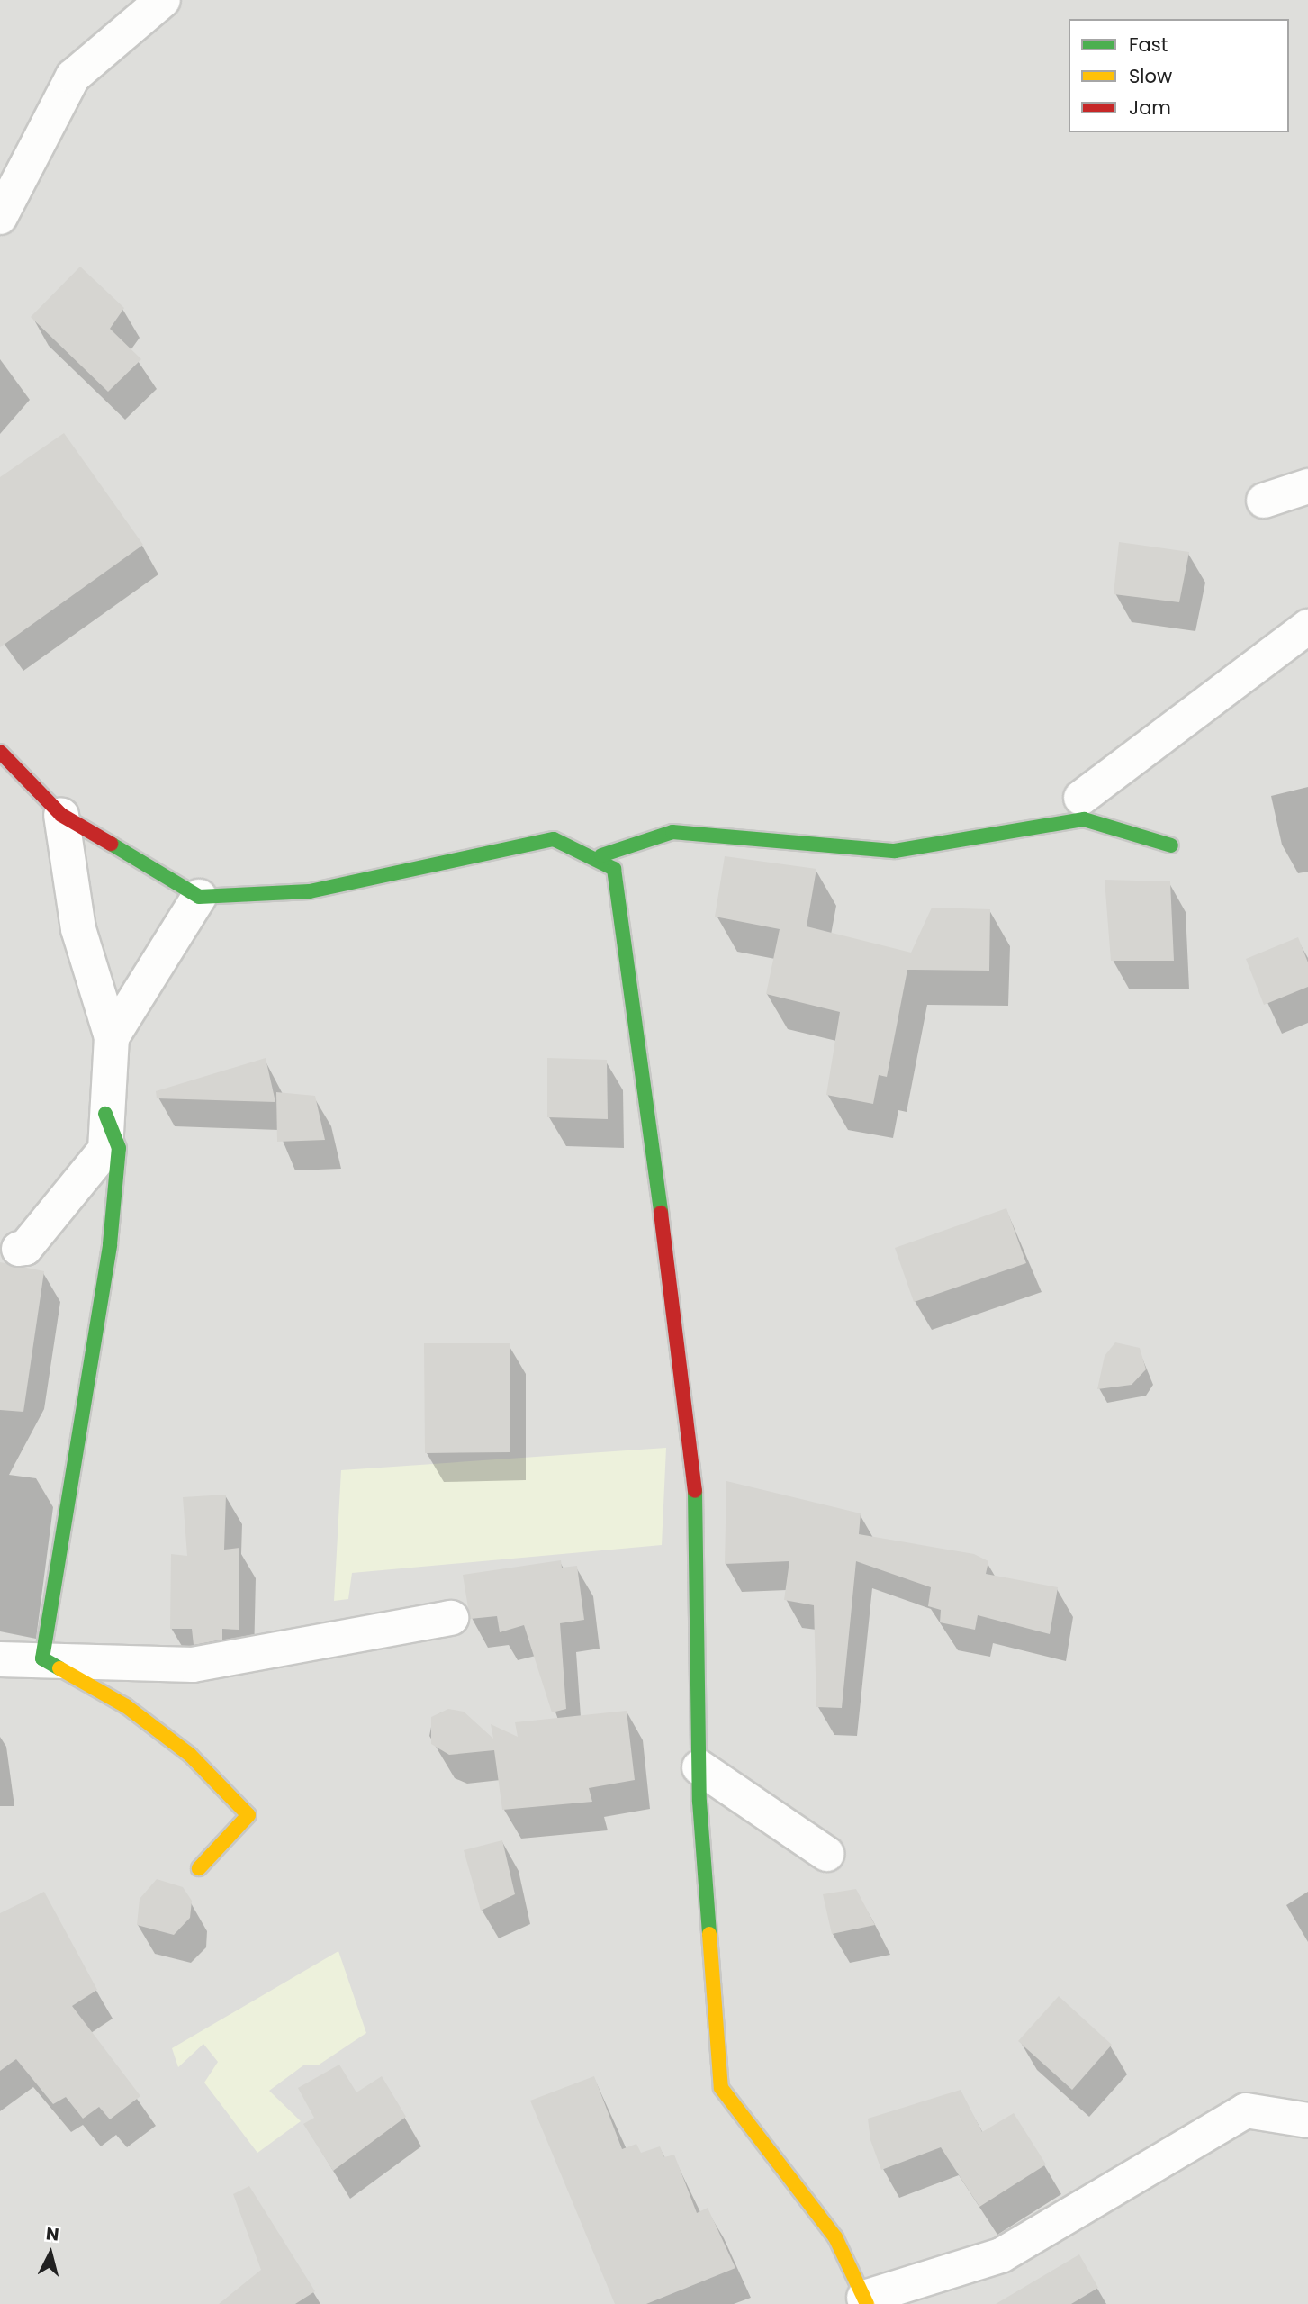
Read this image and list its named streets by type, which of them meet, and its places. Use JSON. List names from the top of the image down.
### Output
{
  "legend": ["Fast", "Slow", "Jam"],
  "north": "top"
}
